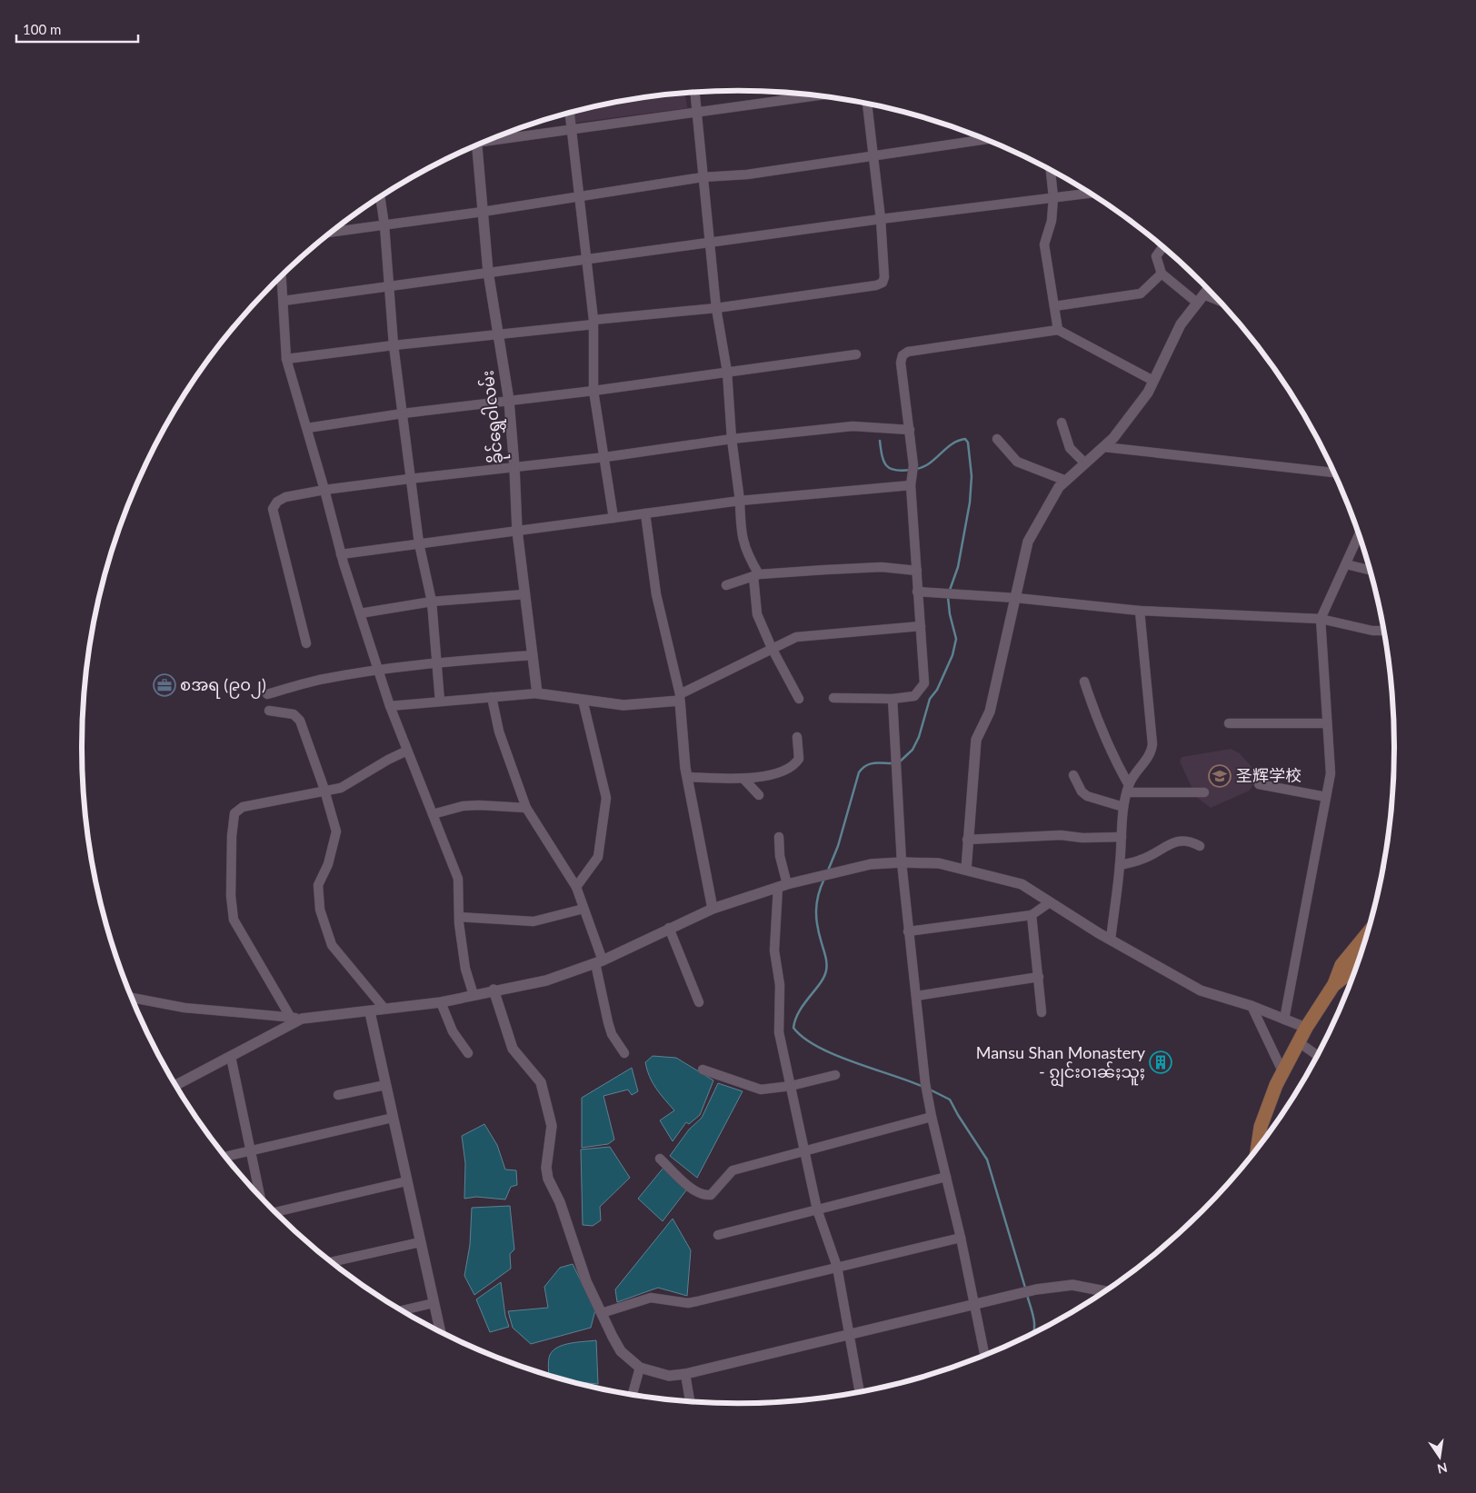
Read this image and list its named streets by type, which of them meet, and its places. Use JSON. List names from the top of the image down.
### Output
{
  "streets": {
    "street": ["ခိုင်ရွှေဝါလမ်း"]
  },
  "places": {
    "office": ["စအရ (၉၀၂)"],
    "school or university": ["圣辉学校"],
    "building": ["Mansu Shan Monastery - ၵျွင်းဝၢၼ်ႈသူႈ"]
  },
  "scale_bar": "100 m",
  "north": "bottom"
}
